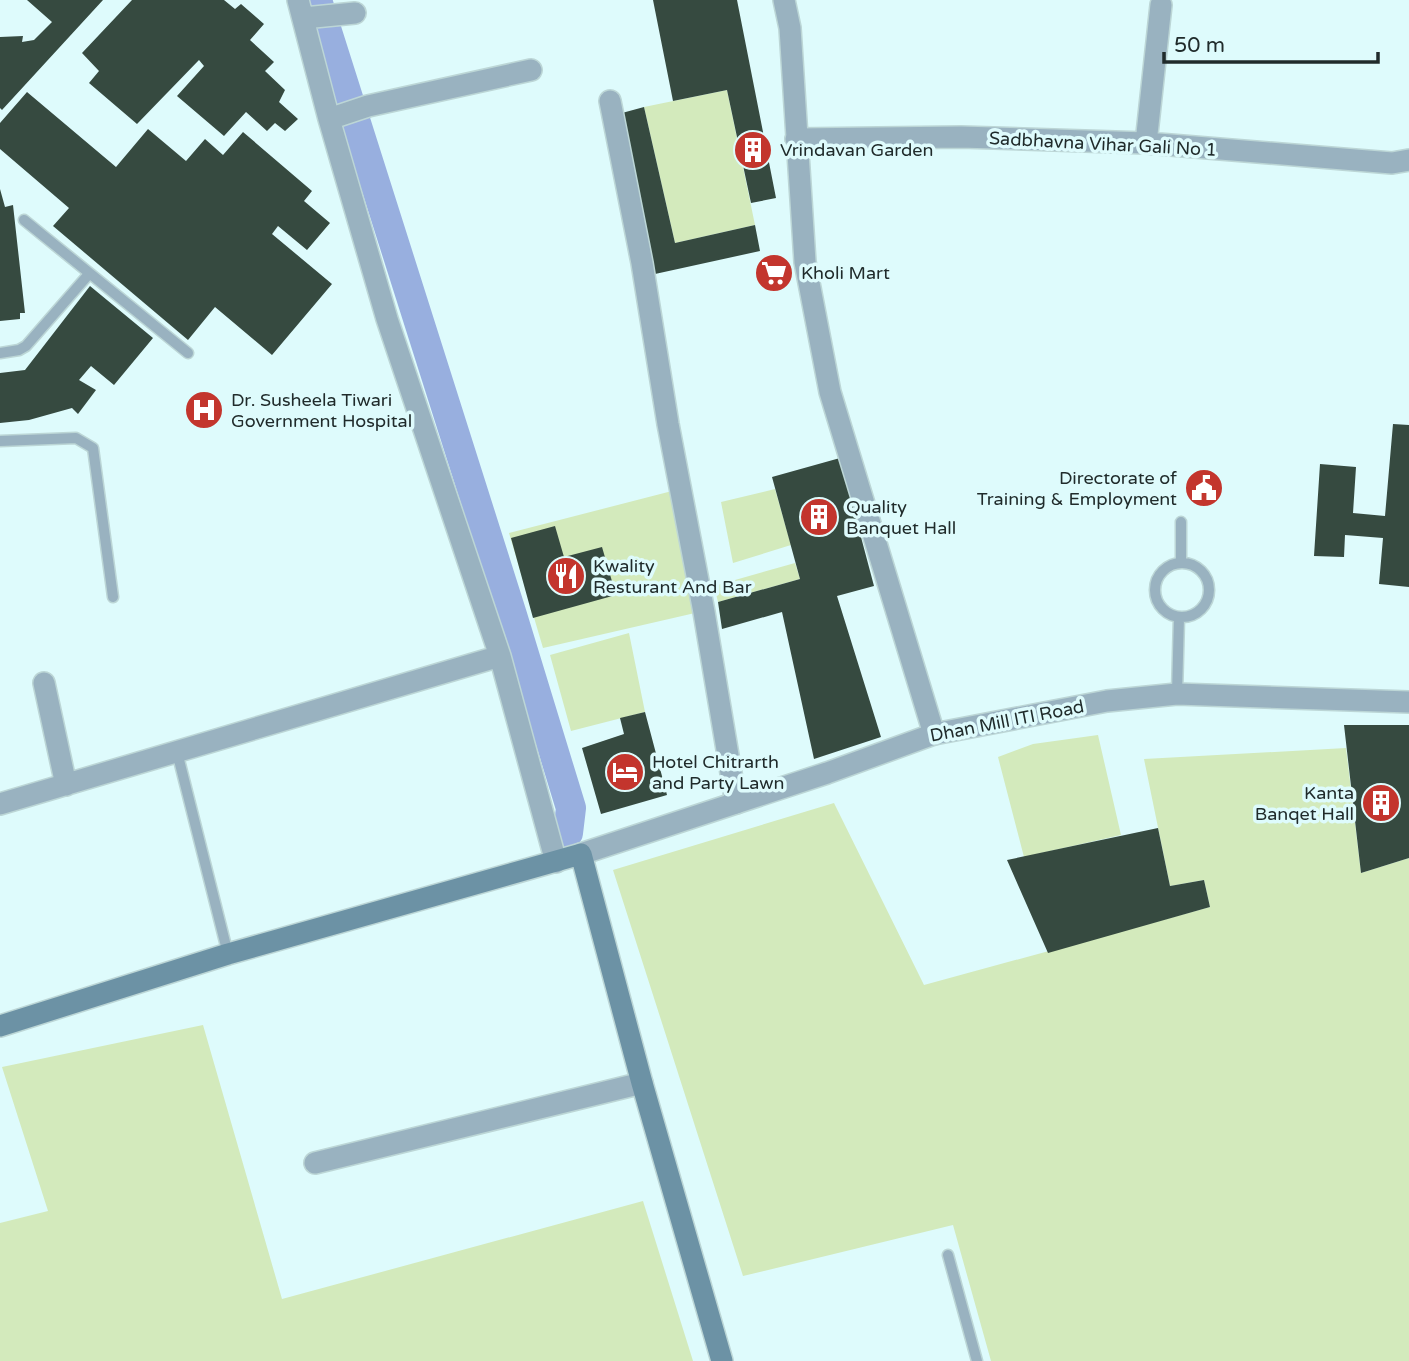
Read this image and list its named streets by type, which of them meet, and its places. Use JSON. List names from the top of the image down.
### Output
{
  "streets": {
    "street": ["Sadbhavna Vihar Gali No 1", "Dhan Mill ITI Road"]
  },
  "places": {
    "building": ["Vrindavan Garden", "Quality Banquet Hall", "Kanta Banqet Hall"],
    "supermarket": ["Kholi Mart"],
    "hospital": ["Dr. Susheela Tiwari Government Hospital"],
    "public building": ["Directorate of Training & Employment"],
    "restaurant": ["Kwality Resturant And Bar"],
    "hotel": ["Hotel Chitrarth and Party Lawn"]
  },
  "scale_bar": "50 m"
}
